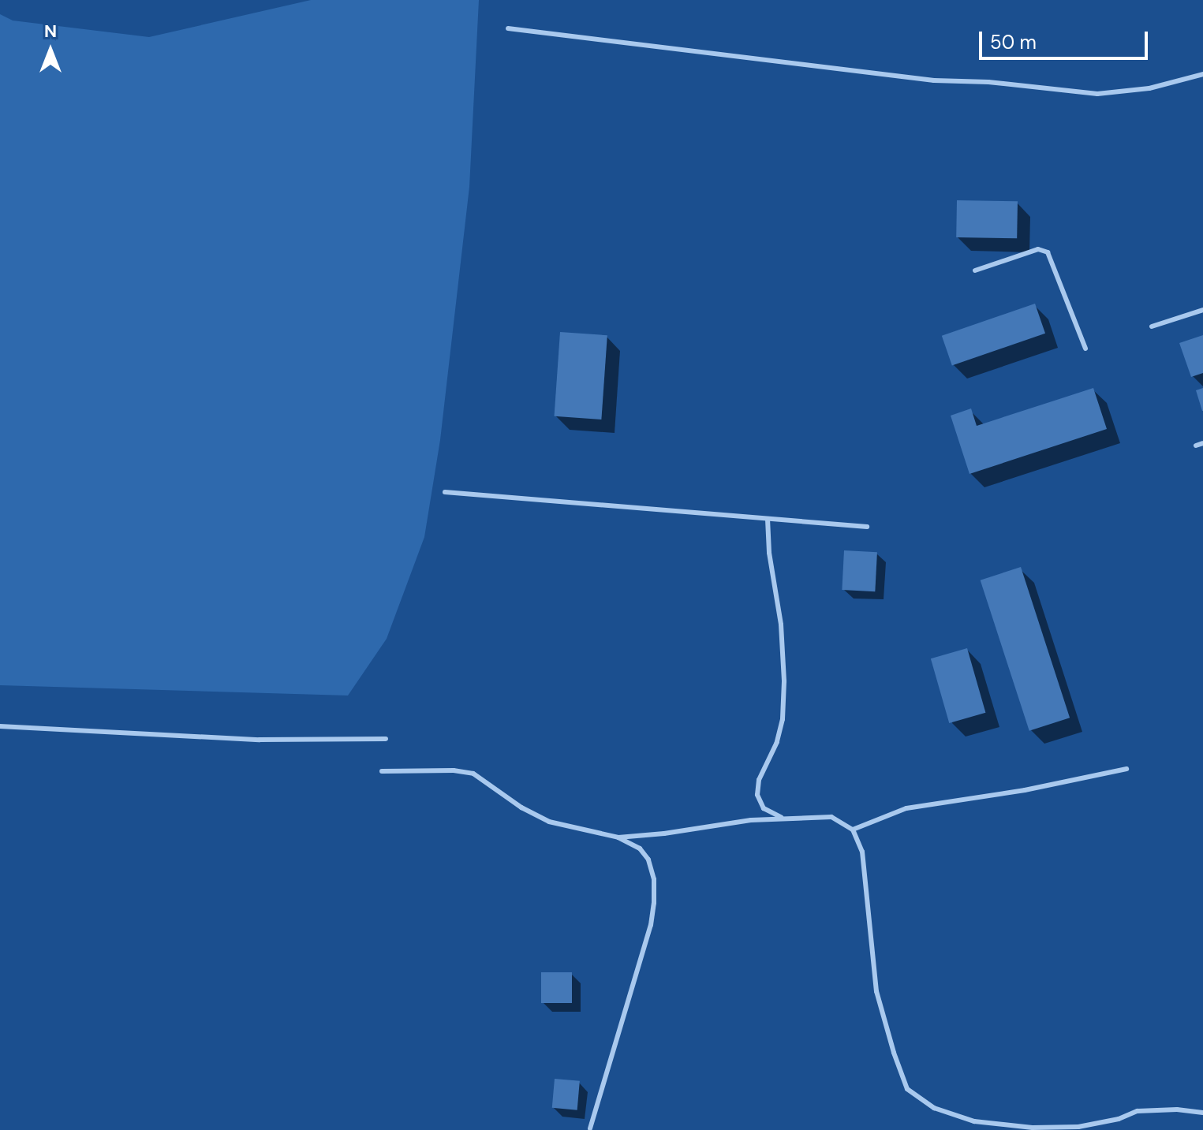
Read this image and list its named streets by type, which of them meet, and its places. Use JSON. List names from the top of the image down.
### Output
{
  "scale_bar": "50 m",
  "north": "top"
}
